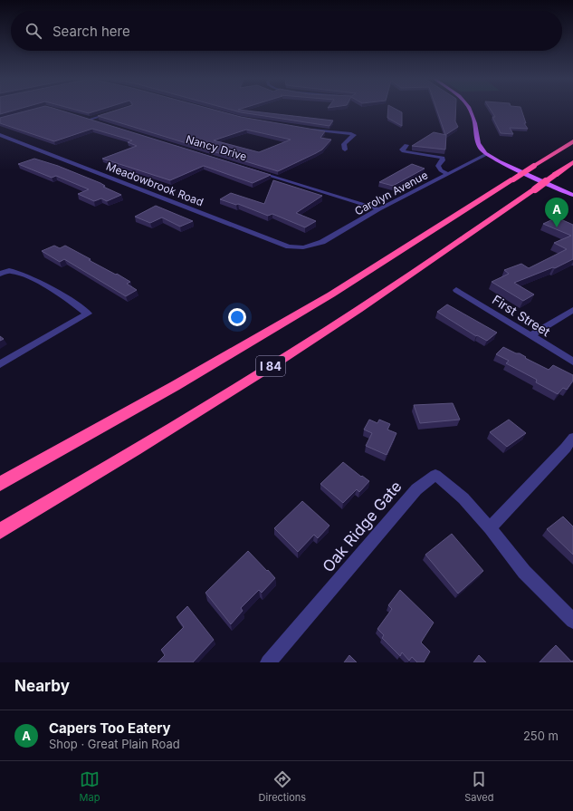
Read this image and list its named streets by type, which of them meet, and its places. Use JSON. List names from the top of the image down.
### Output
{
  "streets": {
    "highway": ["I 84"],
    "street": [
      "Nancy Drive",
      "Meadowbrook Road",
      "Carolyn Avenue",
      "First Street",
      "Oak Ridge Gate"
    ]
  },
  "crossings": [
    ["Nancy Drive", "Carolyn Avenue"],
    ["Meadowbrook Road", "Carolyn Avenue"]
  ],
  "page": {
    "search": "Search here",
    "pins": "A",
    "heading": "Nearby",
    "list": [
      {
        "mark": "A",
        "name": "Capers Too Eatery",
        "note": "Shop · Great Plain Road",
        "value": "250 m"
      }
    ],
    "nav": ["Map", "Directions", "Saved"]
  }
}
